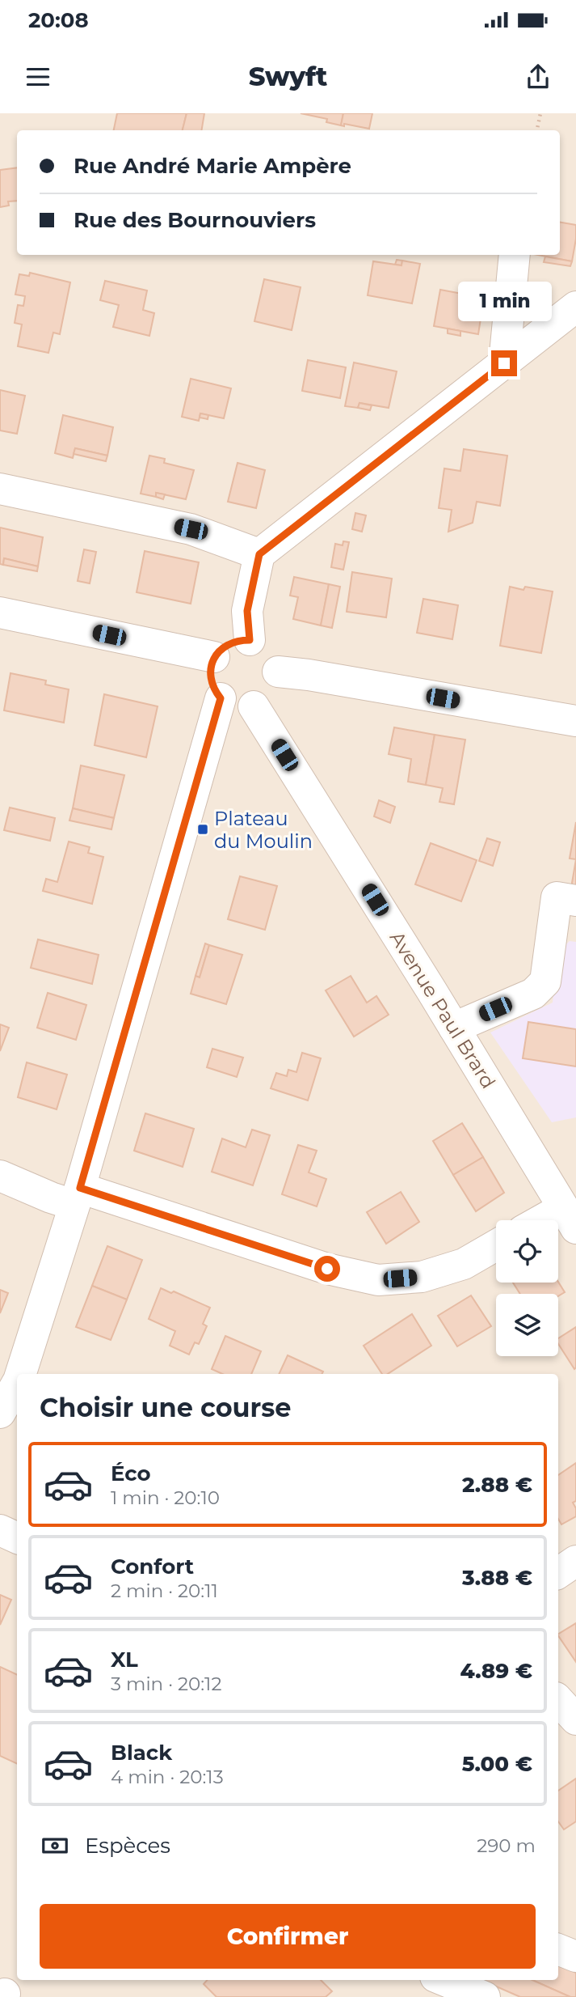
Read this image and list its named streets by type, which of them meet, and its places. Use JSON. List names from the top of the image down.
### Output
{
  "streets": {
    "street": ["Avenue Paul Brard"]
  },
  "places": {
    "transit": ["Plateau du Moulin"]
  },
  "page": {
    "status": "20:08",
    "header": "Swyft",
    "banner": ["Rue André Marie Ampère", "Rue des Bournouviers"],
    "bubble": "1 min",
    "heading": "Choisir une course",
    "list": [
      {
        "name": "Éco",
        "note": "1 min · 20:10",
        "value": "2.88 €"
      },
      {
        "name": "Confort",
        "note": "2 min · 20:11",
        "value": "3.88 €"
      },
      {
        "name": "XL",
        "note": "3 min · 20:12",
        "value": "4.89 €"
      },
      {
        "name": "Black",
        "note": "4 min · 20:13",
        "value": "5.00 €"
      }
    ],
    "pay": ["Espèces", "290 m"],
    "buttons": "Confirmer"
  }
}
